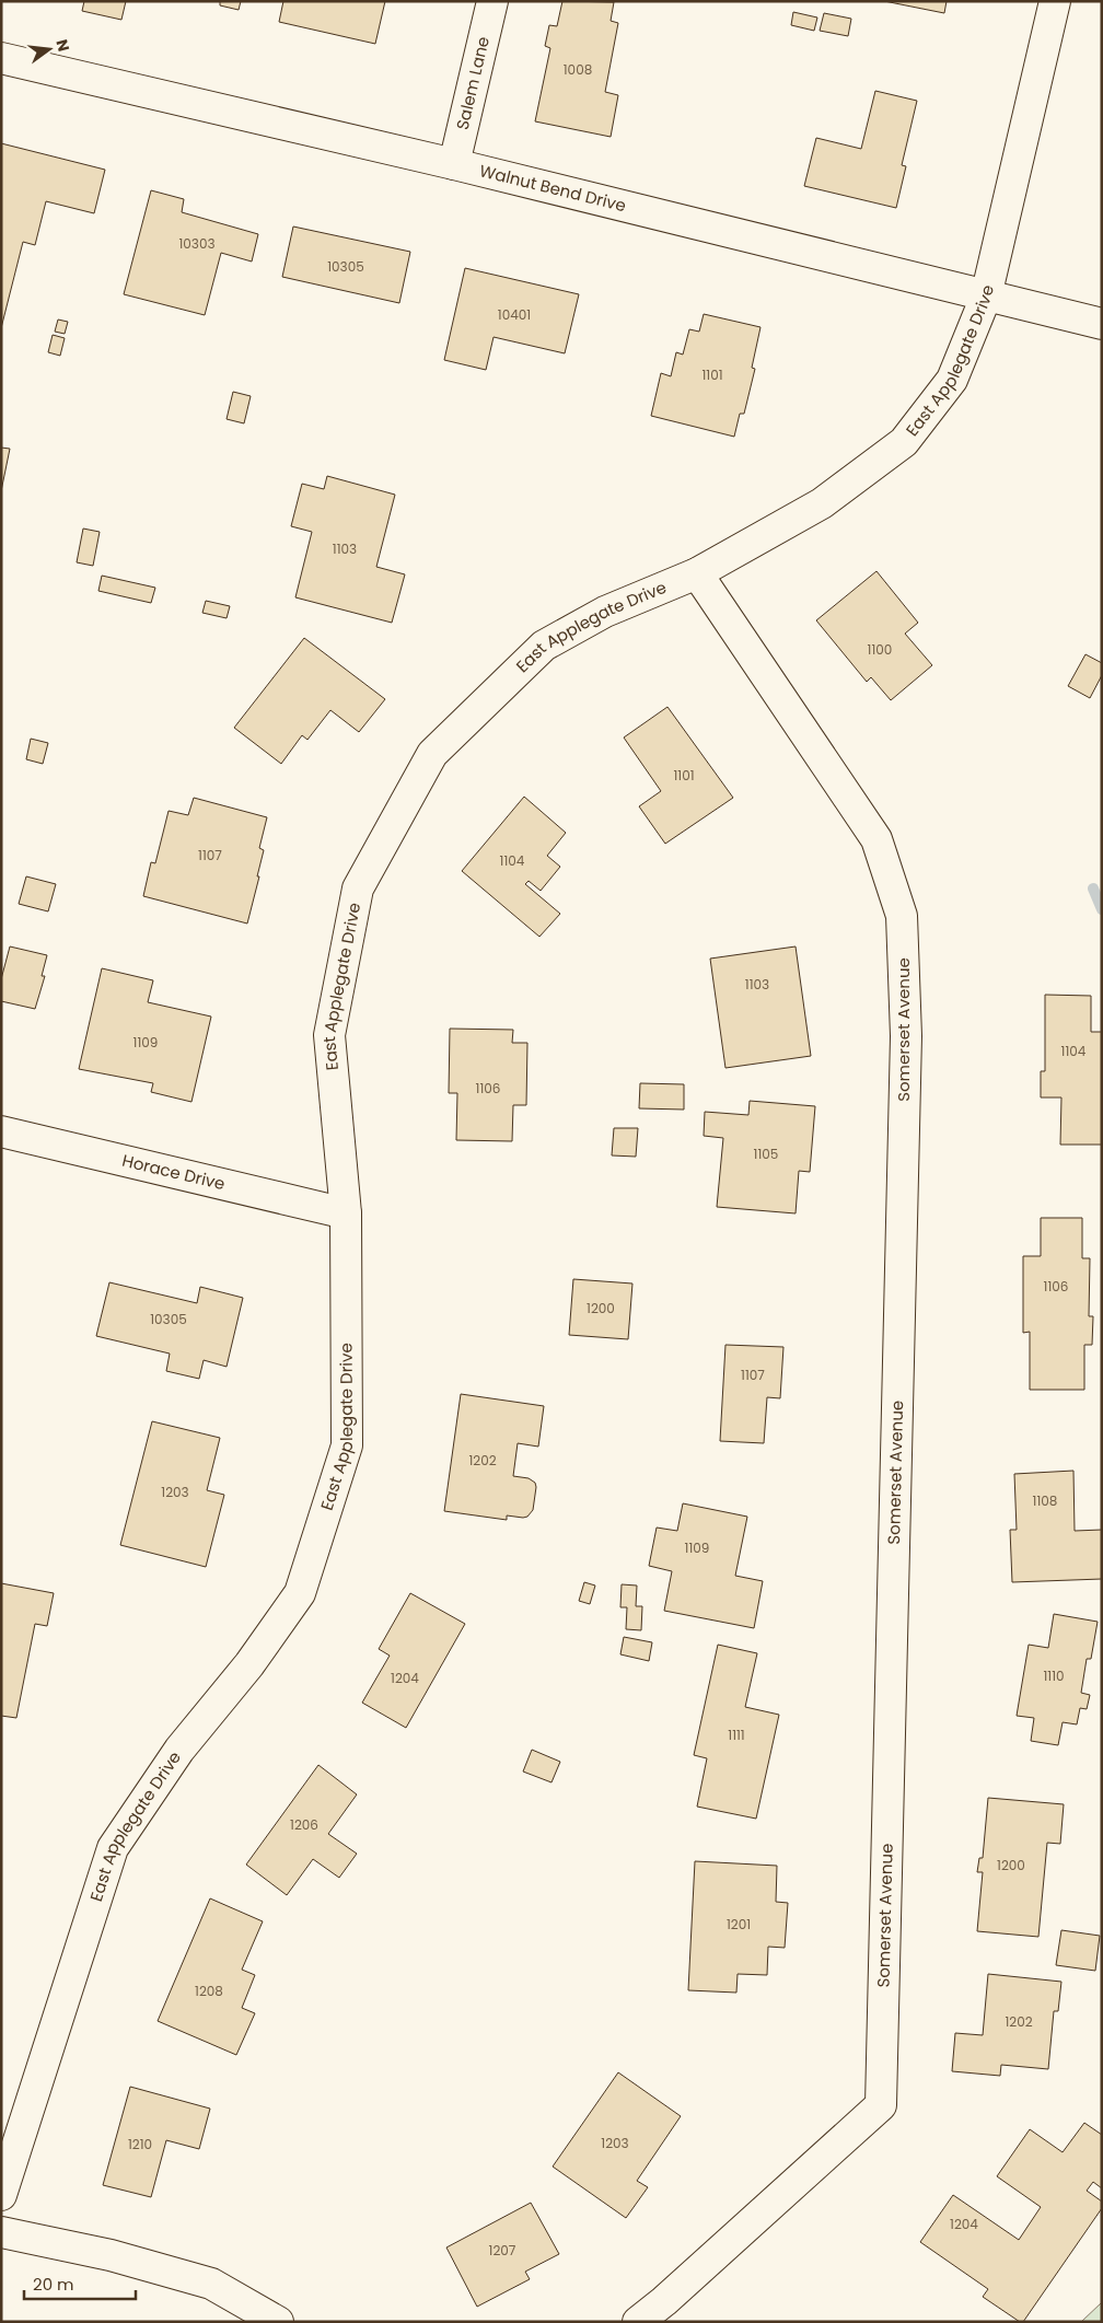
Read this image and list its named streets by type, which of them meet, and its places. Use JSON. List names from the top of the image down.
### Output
{
  "streets": {
    "street": [
      "Salem Lane",
      "Walnut Bend Drive",
      "East Applegate Drive",
      "Somerset Avenue",
      "Horace Drive"
    ]
  },
  "crossings": [
    ["Salem Lane", "Walnut Bend Drive"],
    ["Walnut Bend Drive", "East Applegate Drive"],
    ["East Applegate Drive", "Somerset Avenue"],
    ["East Applegate Drive", "Horace Drive"]
  ],
  "house_numbers": [
    "1008",
    "10303",
    "10305",
    "10401",
    "1101",
    "1103",
    "1100",
    "1101",
    "1107",
    "1104",
    "1103",
    "1109",
    "1104",
    "1106",
    "1105",
    "1106",
    "1200",
    "10305",
    "1107",
    "1202",
    "1203",
    "1108",
    "1109",
    "1110",
    "1204",
    "1111",
    "1206",
    "1200",
    "1201",
    "1208",
    "1202",
    "1203",
    "1210",
    "1204",
    "1207"
  ],
  "scale_bar": "20 m",
  "north": "right"
}
